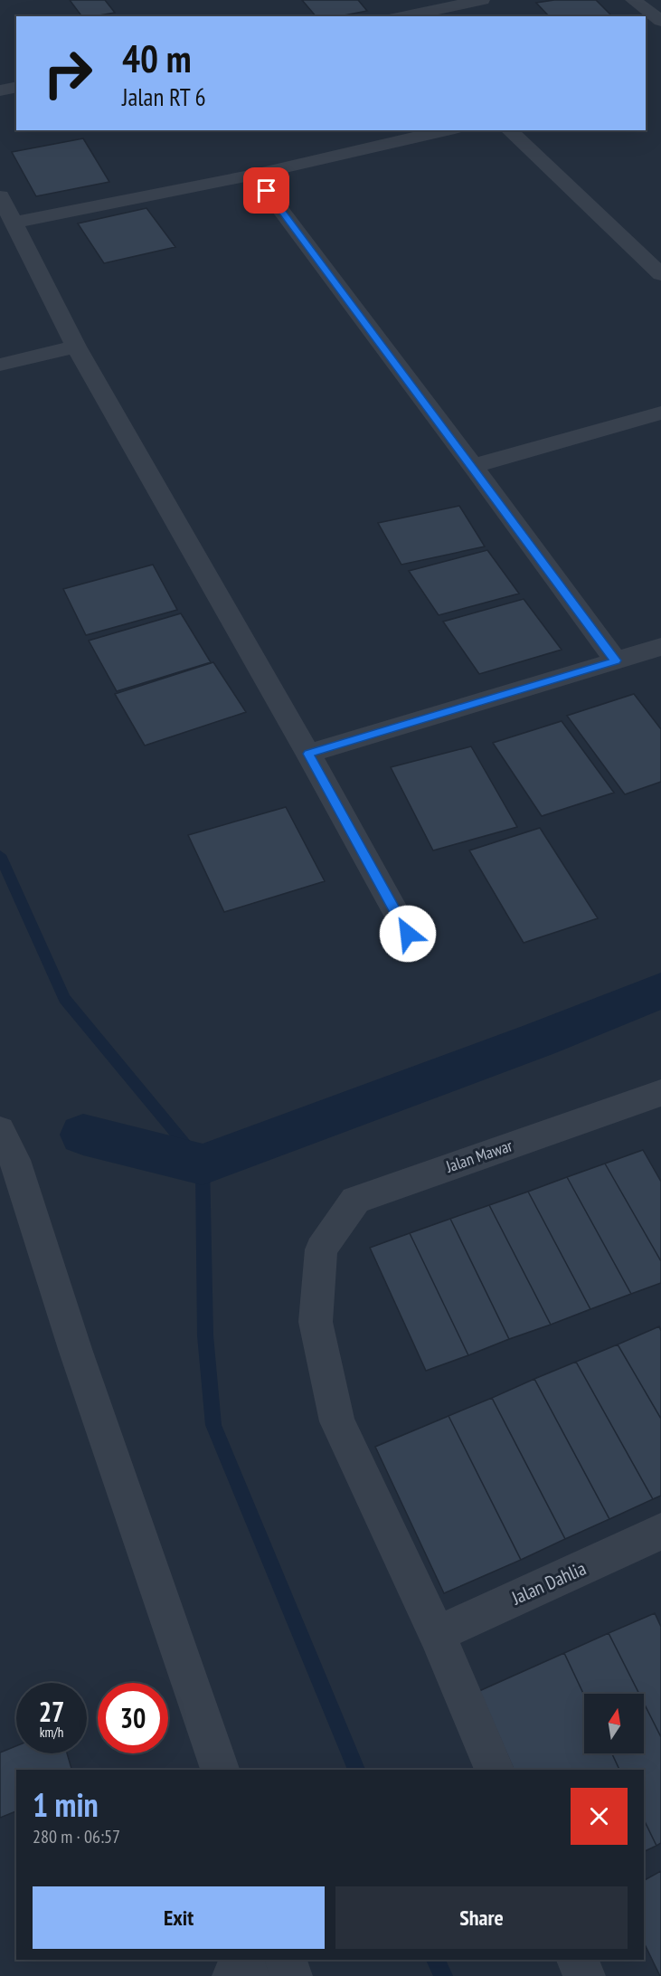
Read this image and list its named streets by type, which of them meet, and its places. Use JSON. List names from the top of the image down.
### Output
{
  "streets": {
    "street": ["Jalan Mawar", "Jalan Dahlia"]
  },
  "crossings": [
    ["Jalan Mawar", "Jalan Dahlia"]
  ],
  "north": "top",
  "page": {
    "turn": ["40 m", "Jalan RT 6"],
    "speed": "27 km/h",
    "limit": "30",
    "heading": ["1 min", "280 m · 06:57"],
    "buttons": ["Exit", "Share"]
  }
}
